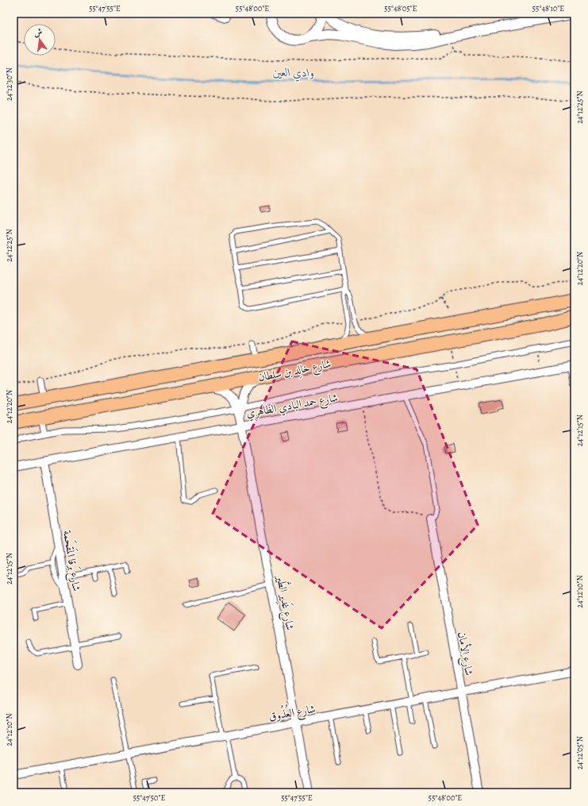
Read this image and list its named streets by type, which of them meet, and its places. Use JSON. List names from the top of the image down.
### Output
{
  "streets": {
    "main road": ["شارع خالِد بن سلطان"],
    "street": [
      "شارع حمد البادي الظاهري",
      "شارع بَرقا المَقحَمة",
      "شارع غَدِير الطَّير",
      "شارع الأمان",
      "شارع العُذُوق"
    ]
  },
  "crossings": [
    ["شارع خالِد بن سلطان", "شارع غَدِير الطَّير"],
    ["شارع حمد البادي الظاهري", "شارع بَرقا المَقحَمة"],
    ["شارع حمد البادي الظاهري", "شارع غَدِير الطَّير"],
    ["شارع غَدِير الطَّير", "شارع العُذُوق"],
    ["شارع الأمان", "شارع العُذُوق"]
  ],
  "water": ["وادي العين"],
  "north": "top",
  "coordinates": [
    "55°47'55\"E",
    "55°48'00\"E",
    "55°48'05\"E",
    "55°48'10\"E",
    "24°12'30\"N",
    "24°12'25\"N",
    "24°12'20\"N",
    "24°12'15\"N",
    "24°12'10\"N",
    "24°12'05\"N",
    "55°47'50\"E"
  ]
}
